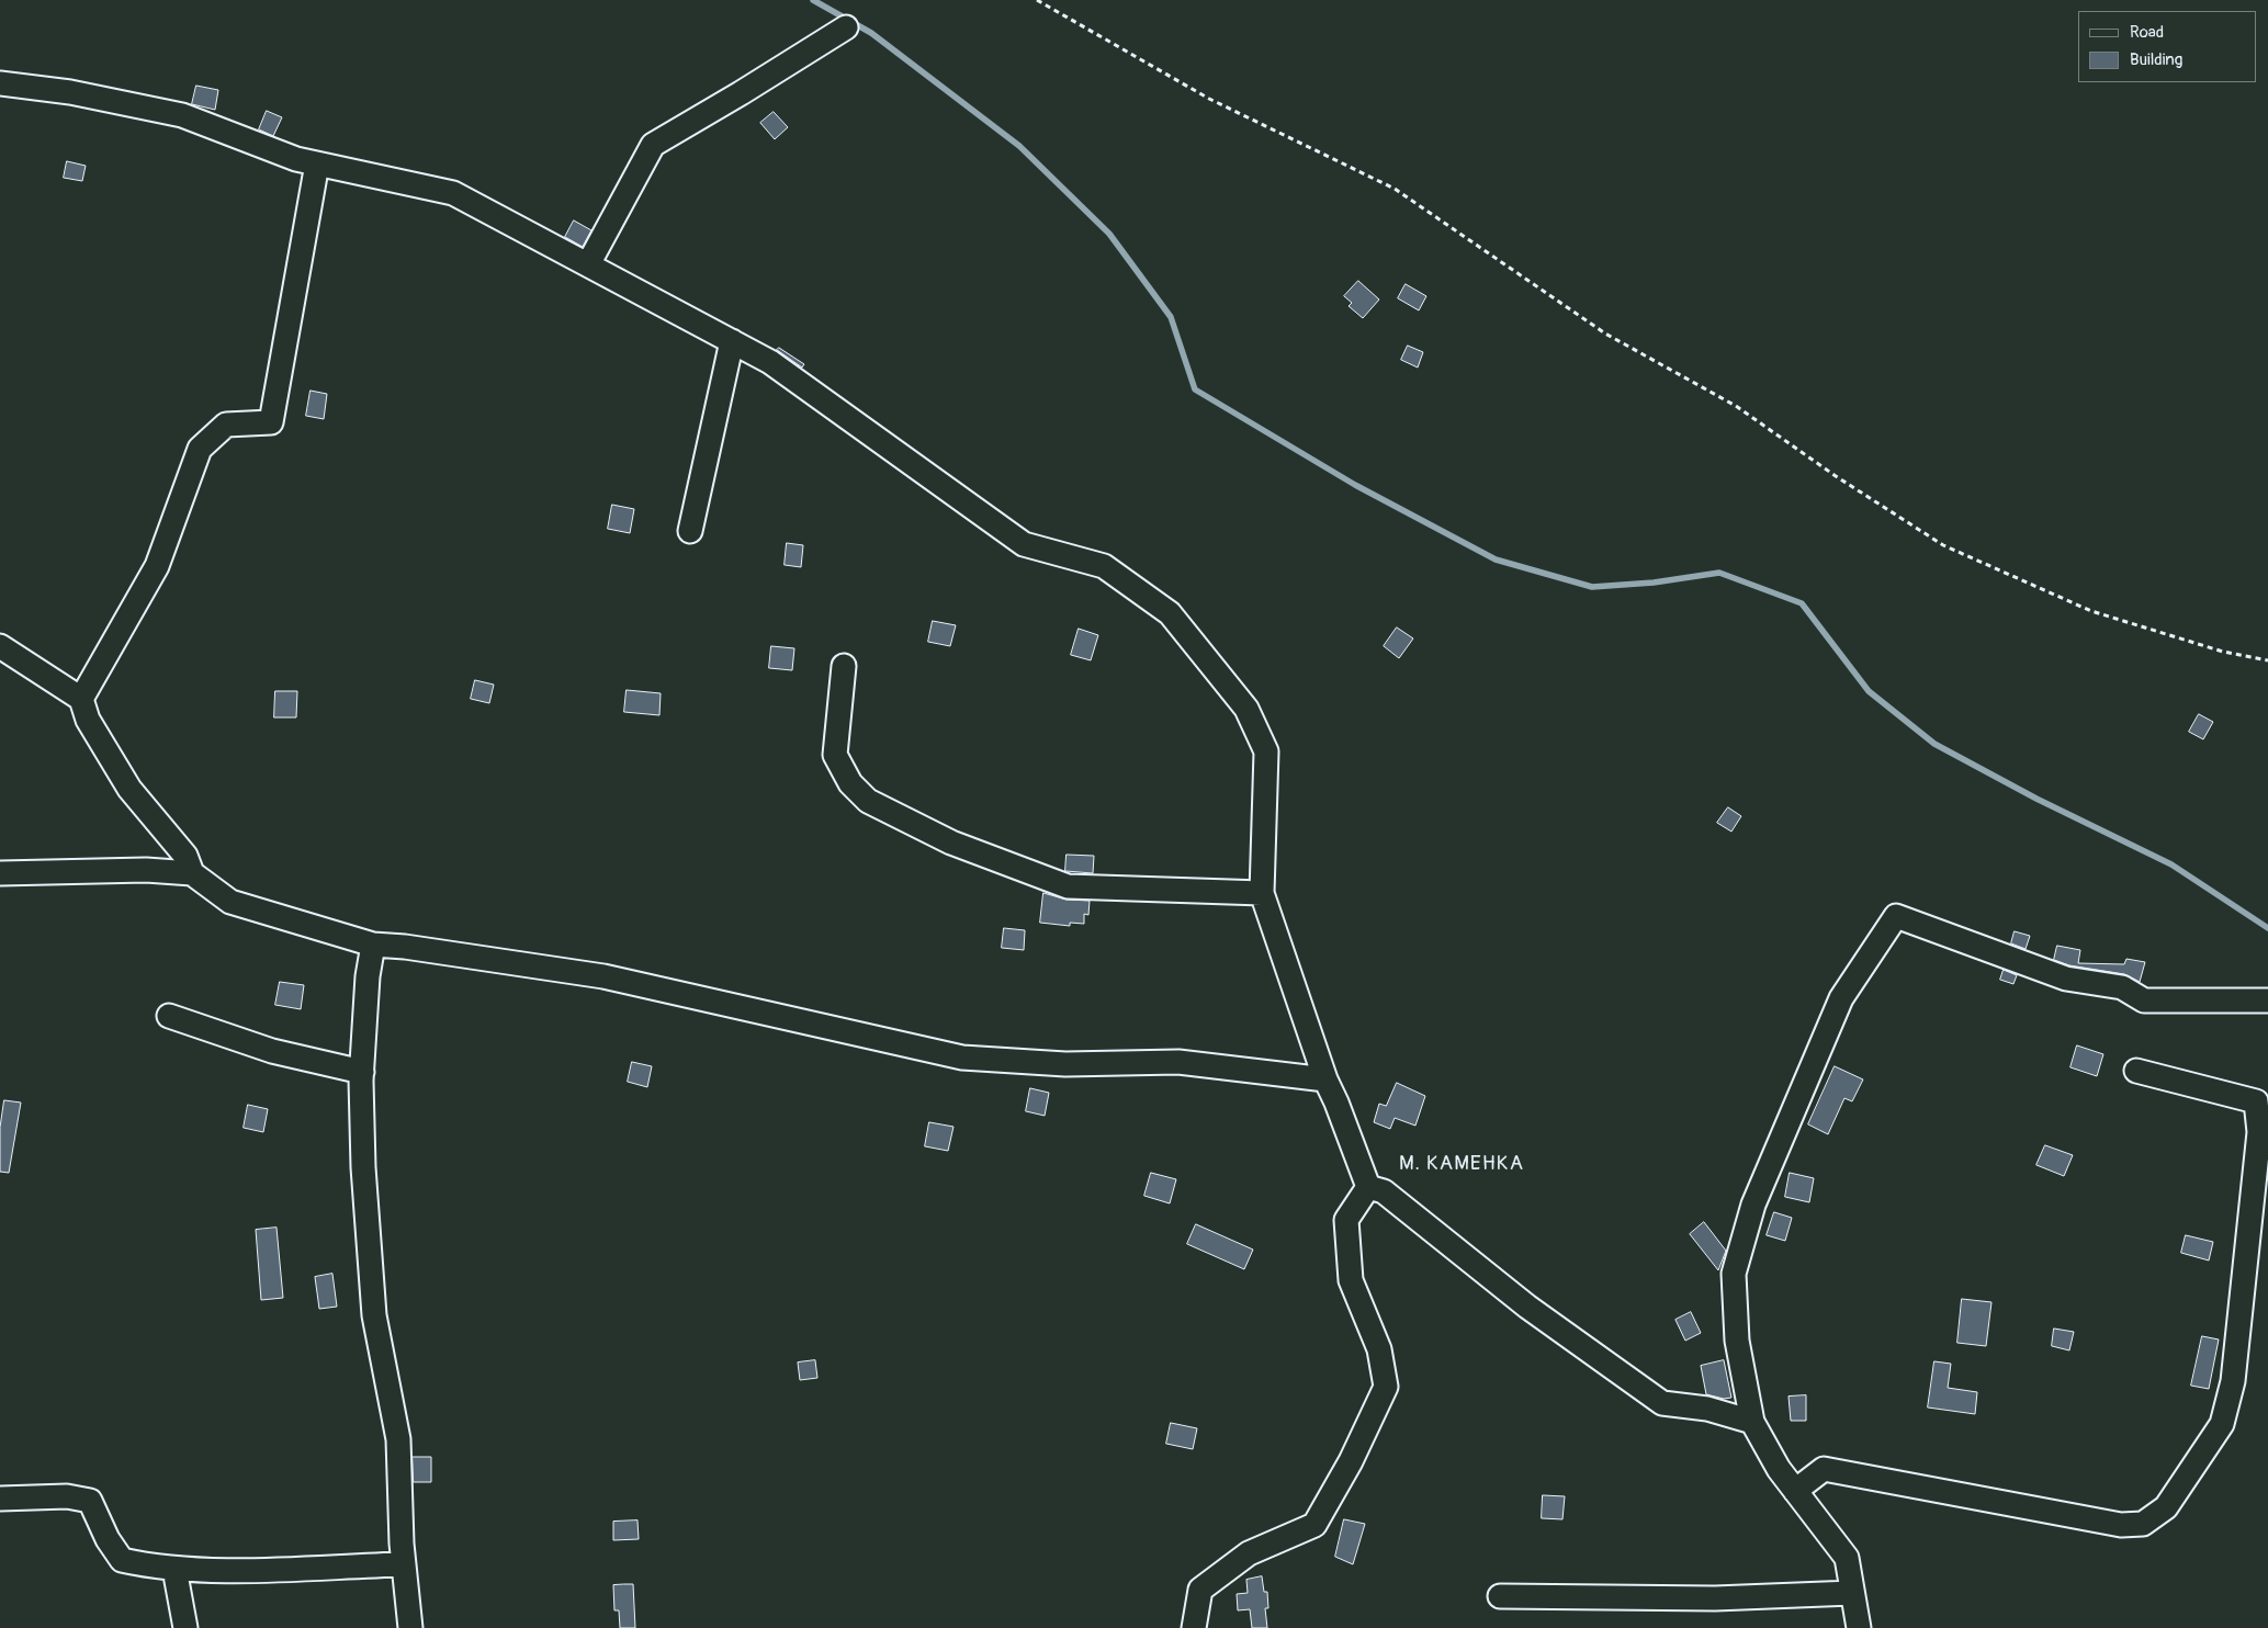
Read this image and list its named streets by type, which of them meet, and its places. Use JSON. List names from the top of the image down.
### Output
{
  "districts": ["М. КАМЕНКА"],
  "legend": ["Road", "Building"]
}
